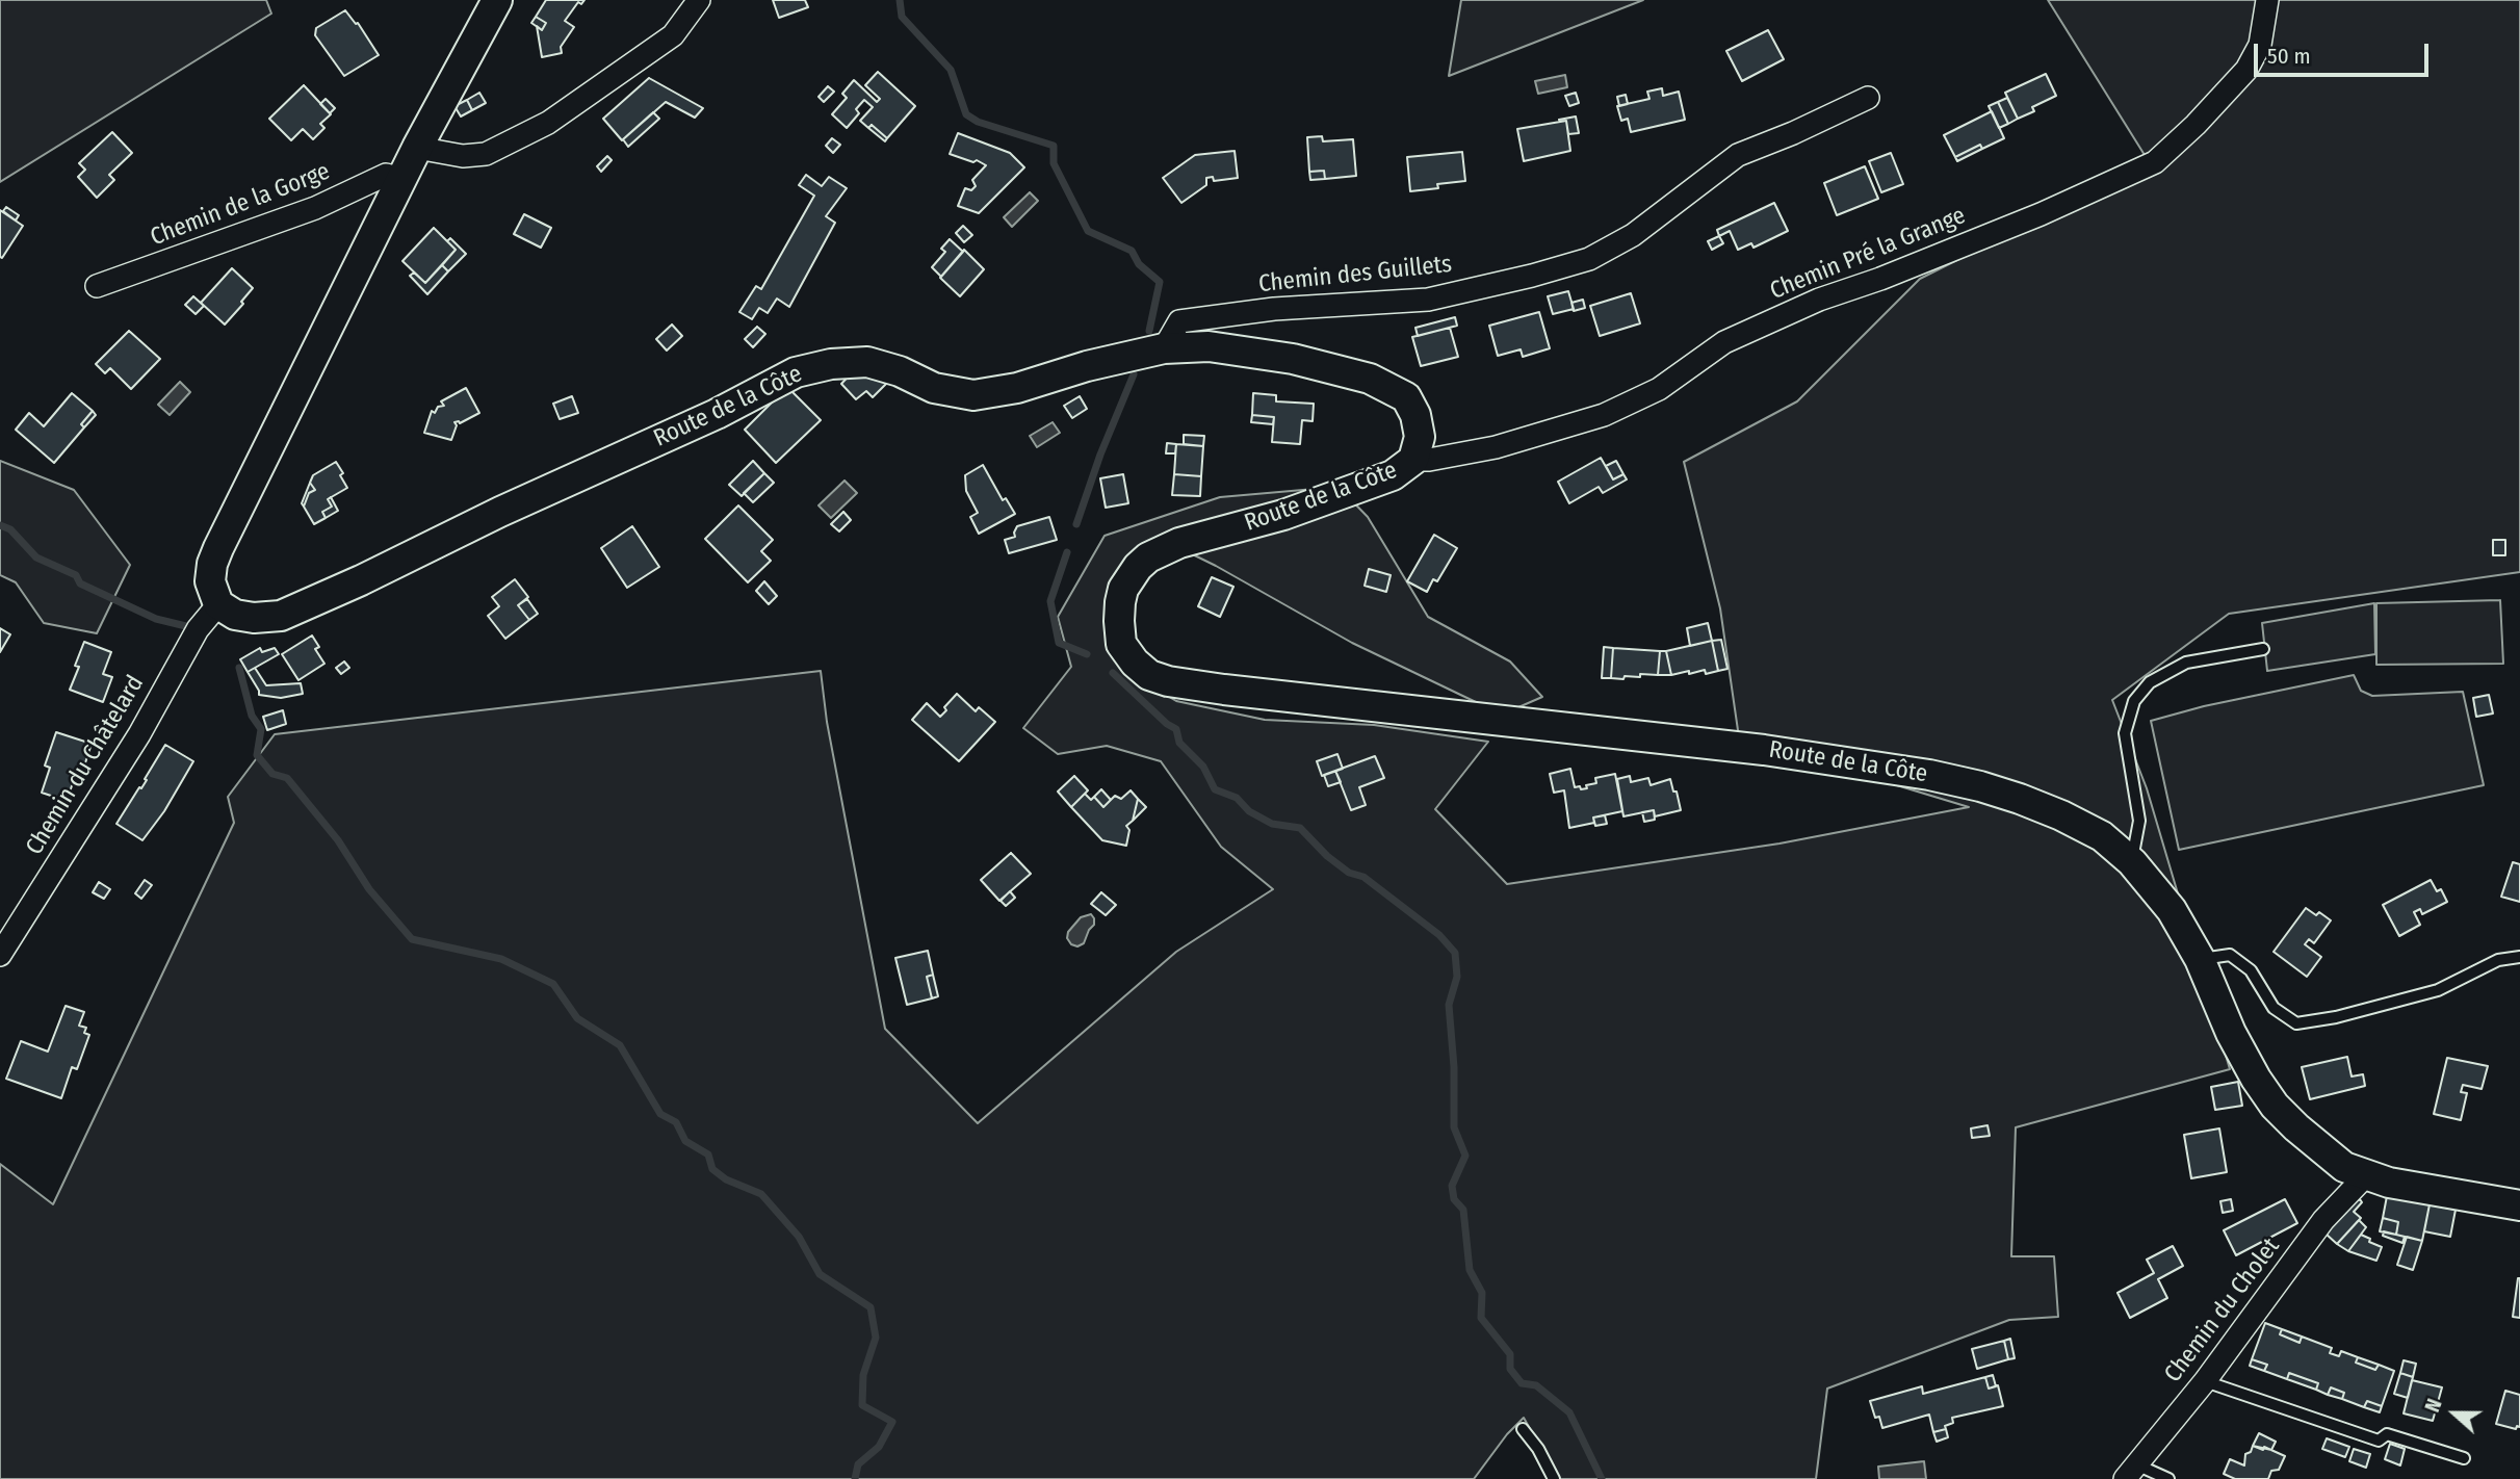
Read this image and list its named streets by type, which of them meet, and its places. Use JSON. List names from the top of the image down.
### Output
{
  "streets": {
    "street": [
      "Chemin de la Gorge",
      "Chemin Pré la Grange",
      "Chemin des Guillets",
      "Route de la Côte",
      "Chemin du Châtelard",
      "Chemin du Cholet"
    ]
  },
  "crossings": [
    ["Chemin Pré la Grange", "Route de la Côte"],
    ["Chemin des Guillets", "Route de la Côte"],
    ["Route de la Côte", "Chemin du Châtelard"],
    ["Route de la Côte", "Chemin du Cholet"]
  ],
  "scale_bar": "50 m",
  "north": "left"
}
